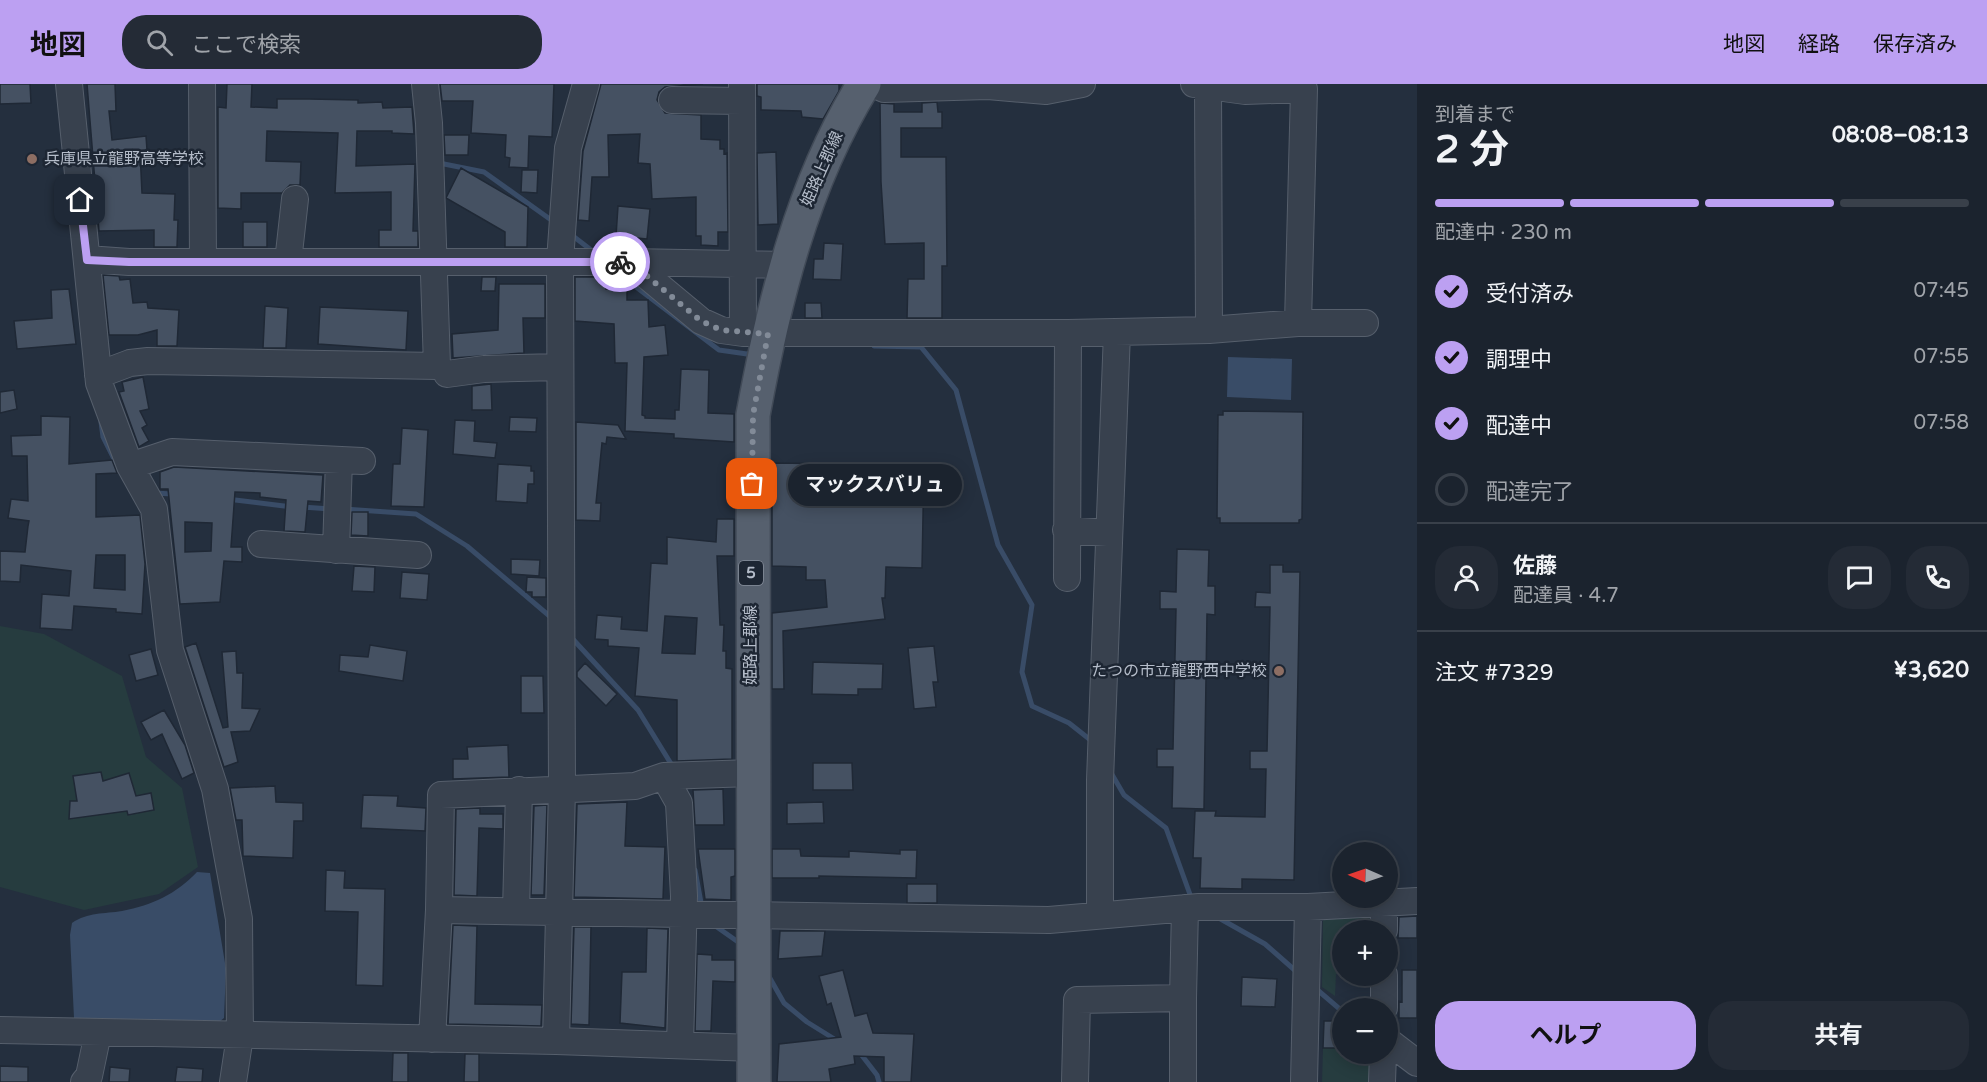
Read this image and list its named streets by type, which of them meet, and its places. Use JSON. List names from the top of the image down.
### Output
{
  "streets": {
    "main road": ["姫路上郡線", "5"]
  },
  "places": ["兵庫県立龍野高等学校", "マックスバリュ", "たつの市立龍野西中学校"],
  "north": "left",
  "page": {
    "header": "地図",
    "search": "ここで検索",
    "nav": ["地図", "経路", "保存済み"],
    "heading": ["2 分", "到着まで", "08:08–08:13"],
    "panel": [
      "佐藤",
      "配達員 · 4.7",
      "注文 #7329",
      "¥3,620"
    ],
    "bar": "配達中 · 230 m",
    "list": [
      ["受付済み", "07:45"],
      ["調理中", "07:55"],
      ["配達中", "07:58"],
      "配達完了"
    ],
    "bubble": "マックスバリュ",
    "map_buttons": ["+", "−"],
    "buttons": ["ヘルプ", "共有"]
  }
}
